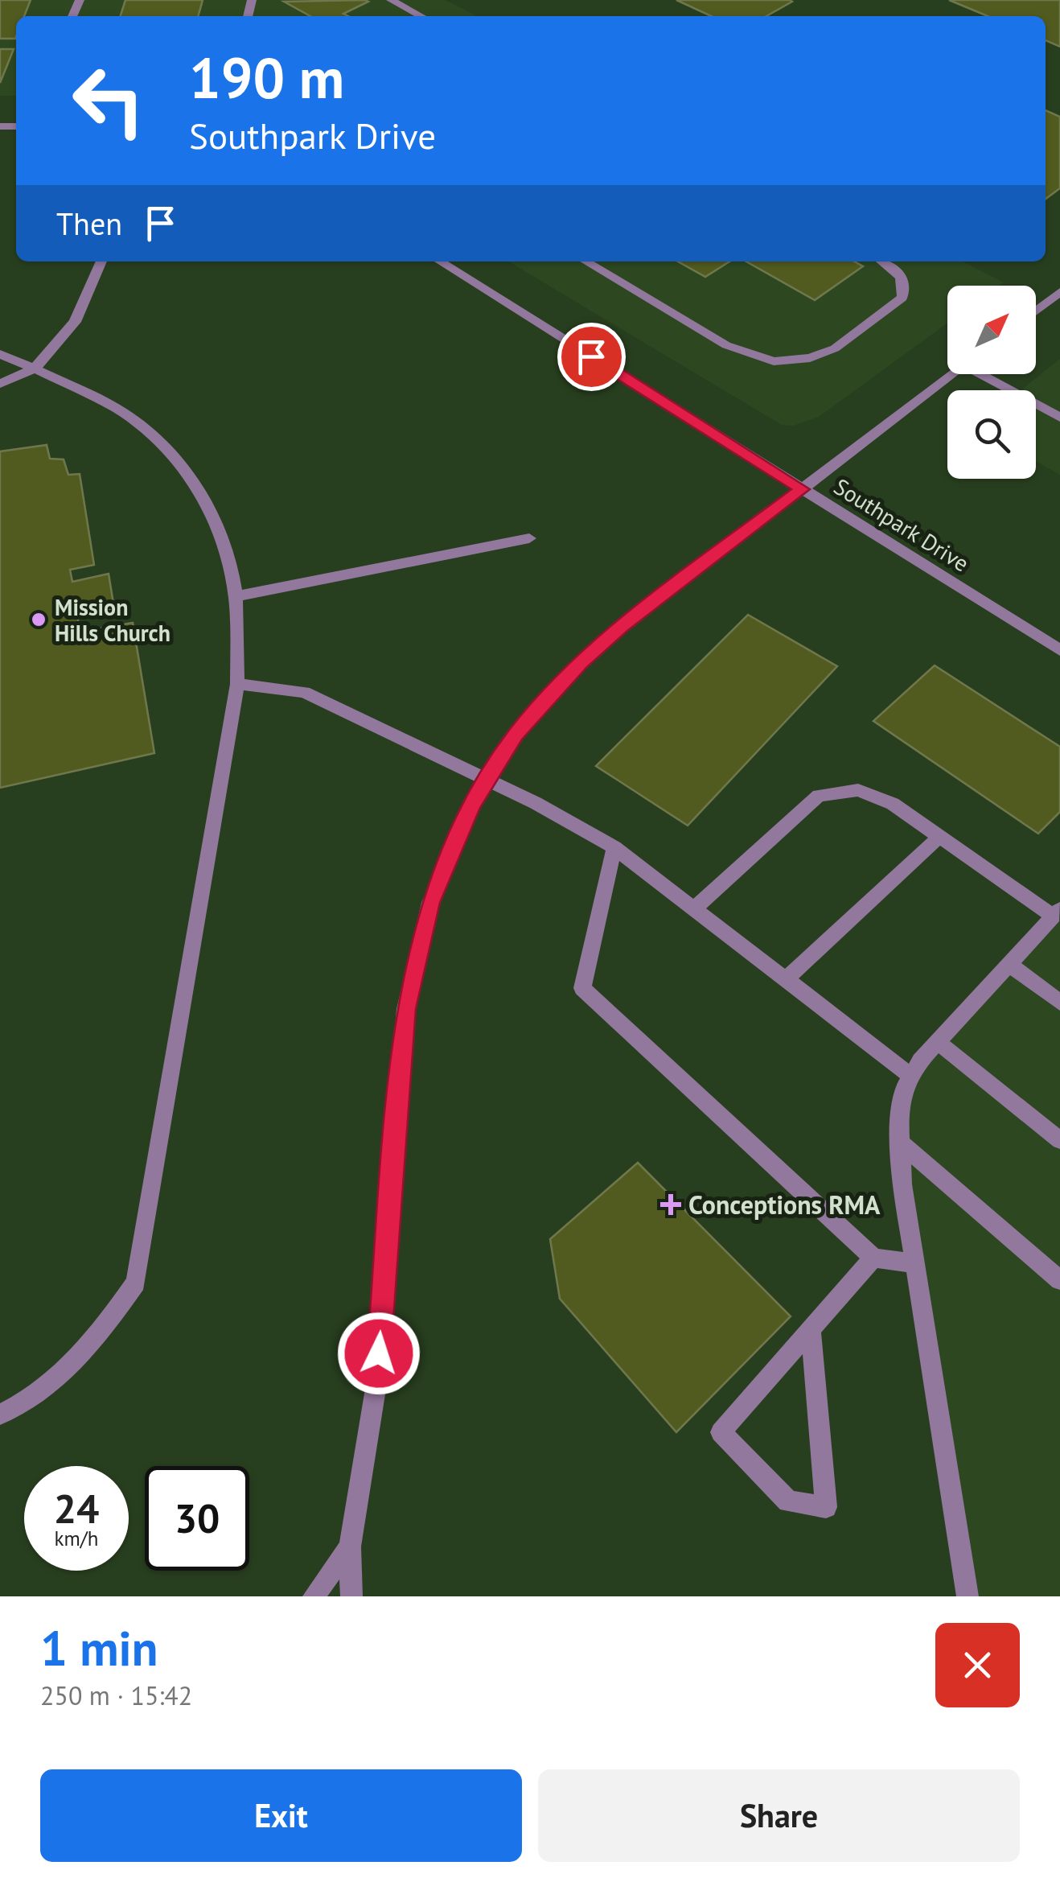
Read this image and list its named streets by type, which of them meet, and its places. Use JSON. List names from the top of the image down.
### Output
{
  "streets": {
    "street": ["Southpark Drive"]
  },
  "places": {
    "other": ["Mission Hills Church"],
    "health": ["Conceptions RMA"]
  },
  "north": "top right",
  "page": {
    "turn": ["190 m", "Southpark Drive"],
    "then": "Then",
    "speed": "24 km/h",
    "limit": "30",
    "heading": ["1 min", "250 m · 15:42"],
    "buttons": ["Exit", "Share"]
  }
}
